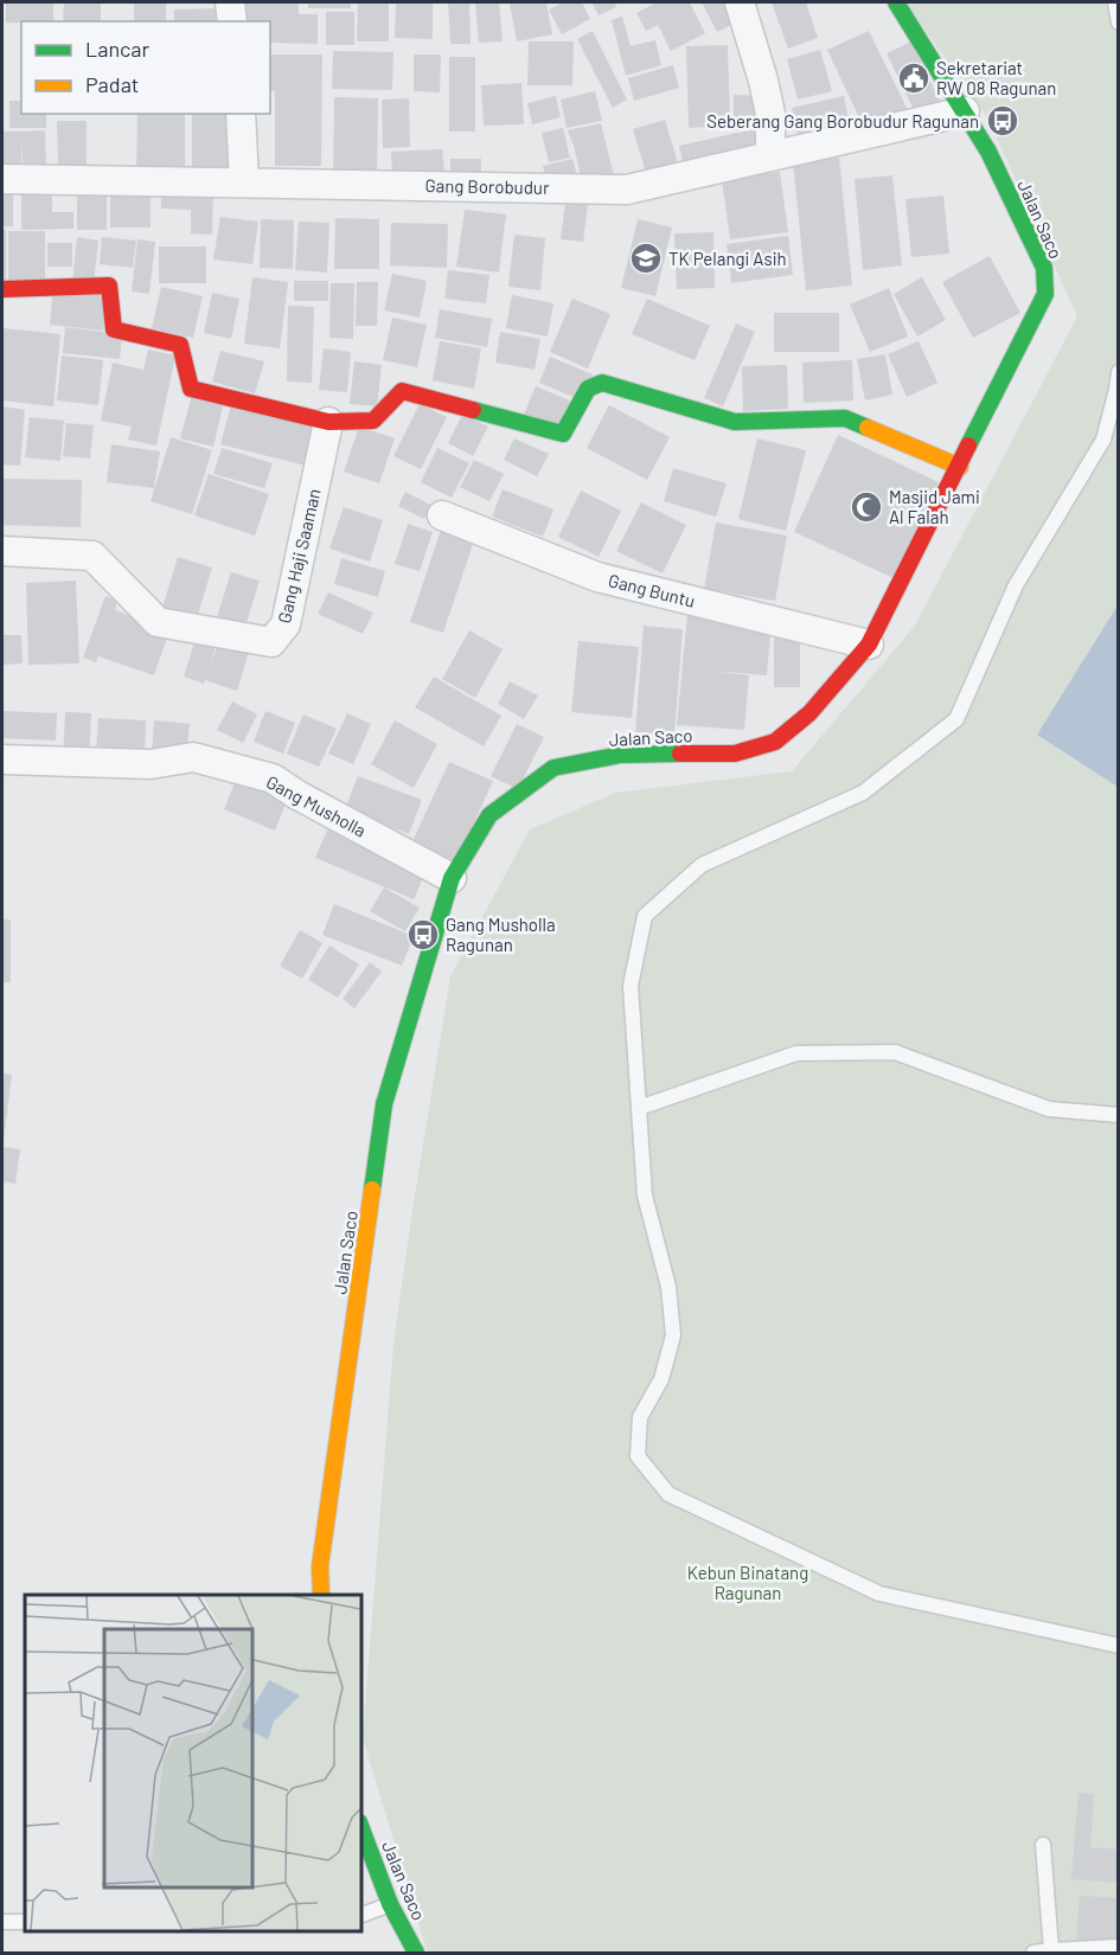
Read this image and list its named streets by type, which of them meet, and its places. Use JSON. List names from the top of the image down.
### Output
{
  "streets": {
    "main road": ["Jalan Saco"],
    "street": [
      "Gang Borobudur",
      "Gang Haji Saaman",
      "Gang Buntu",
      "Gang Musholla"
    ]
  },
  "crossings": [
    ["Gang Borobudur", "Jalan Saco"],
    ["Jalan Saco", "Gang Buntu"],
    ["Jalan Saco", "Gang Musholla"]
  ],
  "parks": ["Kebun Binatang Ragunan"],
  "places": {
    "public building": ["Sekretariat RW 08 Ragunan"],
    "bus stop": ["Seberang Gang Borobudur Ragunan", "Gang Musholla Ragunan"],
    "school or university": ["TK Pelangi Asih"],
    "mosque": ["Masjid Jami Al Falah"]
  },
  "legend": ["Lancar", "Padat"]
}
